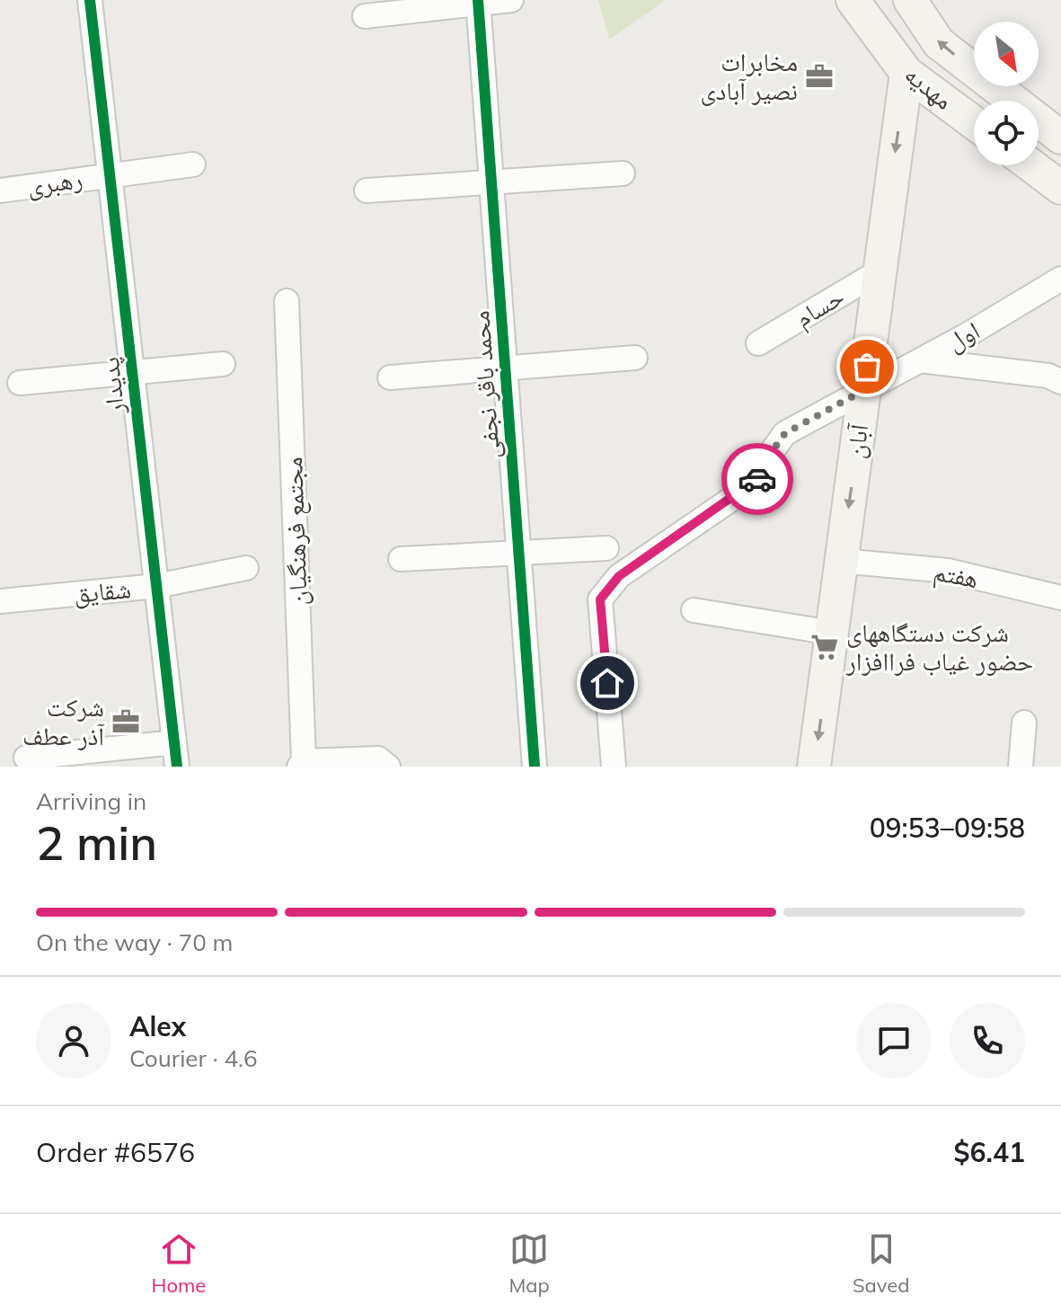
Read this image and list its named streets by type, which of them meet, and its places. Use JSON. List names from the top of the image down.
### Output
{
  "streets": {
    "street": [
      "مهدیه",
      "رهبری",
      "حسام",
      "اول",
      "محمد باقر نجفی",
      "پدیدار",
      "آبان",
      "مجتمع فرهنگیان",
      "هفتم",
      "شقایق"
    ]
  },
  "crossings": [
    ["مهدیه", "آبان"],
    ["رهبری", "پدیدار"],
    ["حسام", "آبان"],
    ["اول", "آبان"],
    ["پدیدار", "شقایق"],
    ["آبان", "هفتم"]
  ],
  "one_way": ["آبان"],
  "places": {
    "office": ["مخابرات نصیر آبادی", "شرکت آذر عطف"],
    "supermarket": ["شرکت دستگاههای حضور غیاب فراافزار"]
  },
  "north": "bottom right",
  "page": {
    "heading": ["2 min", "Arriving in", "09:53–09:58"],
    "panel": [
      "Alex",
      "Courier · 4.6",
      "Order #6576",
      "$6.41"
    ],
    "bar": "On the way · 70 m",
    "tabs": ["Home", "Map", "Saved"]
  }
}
